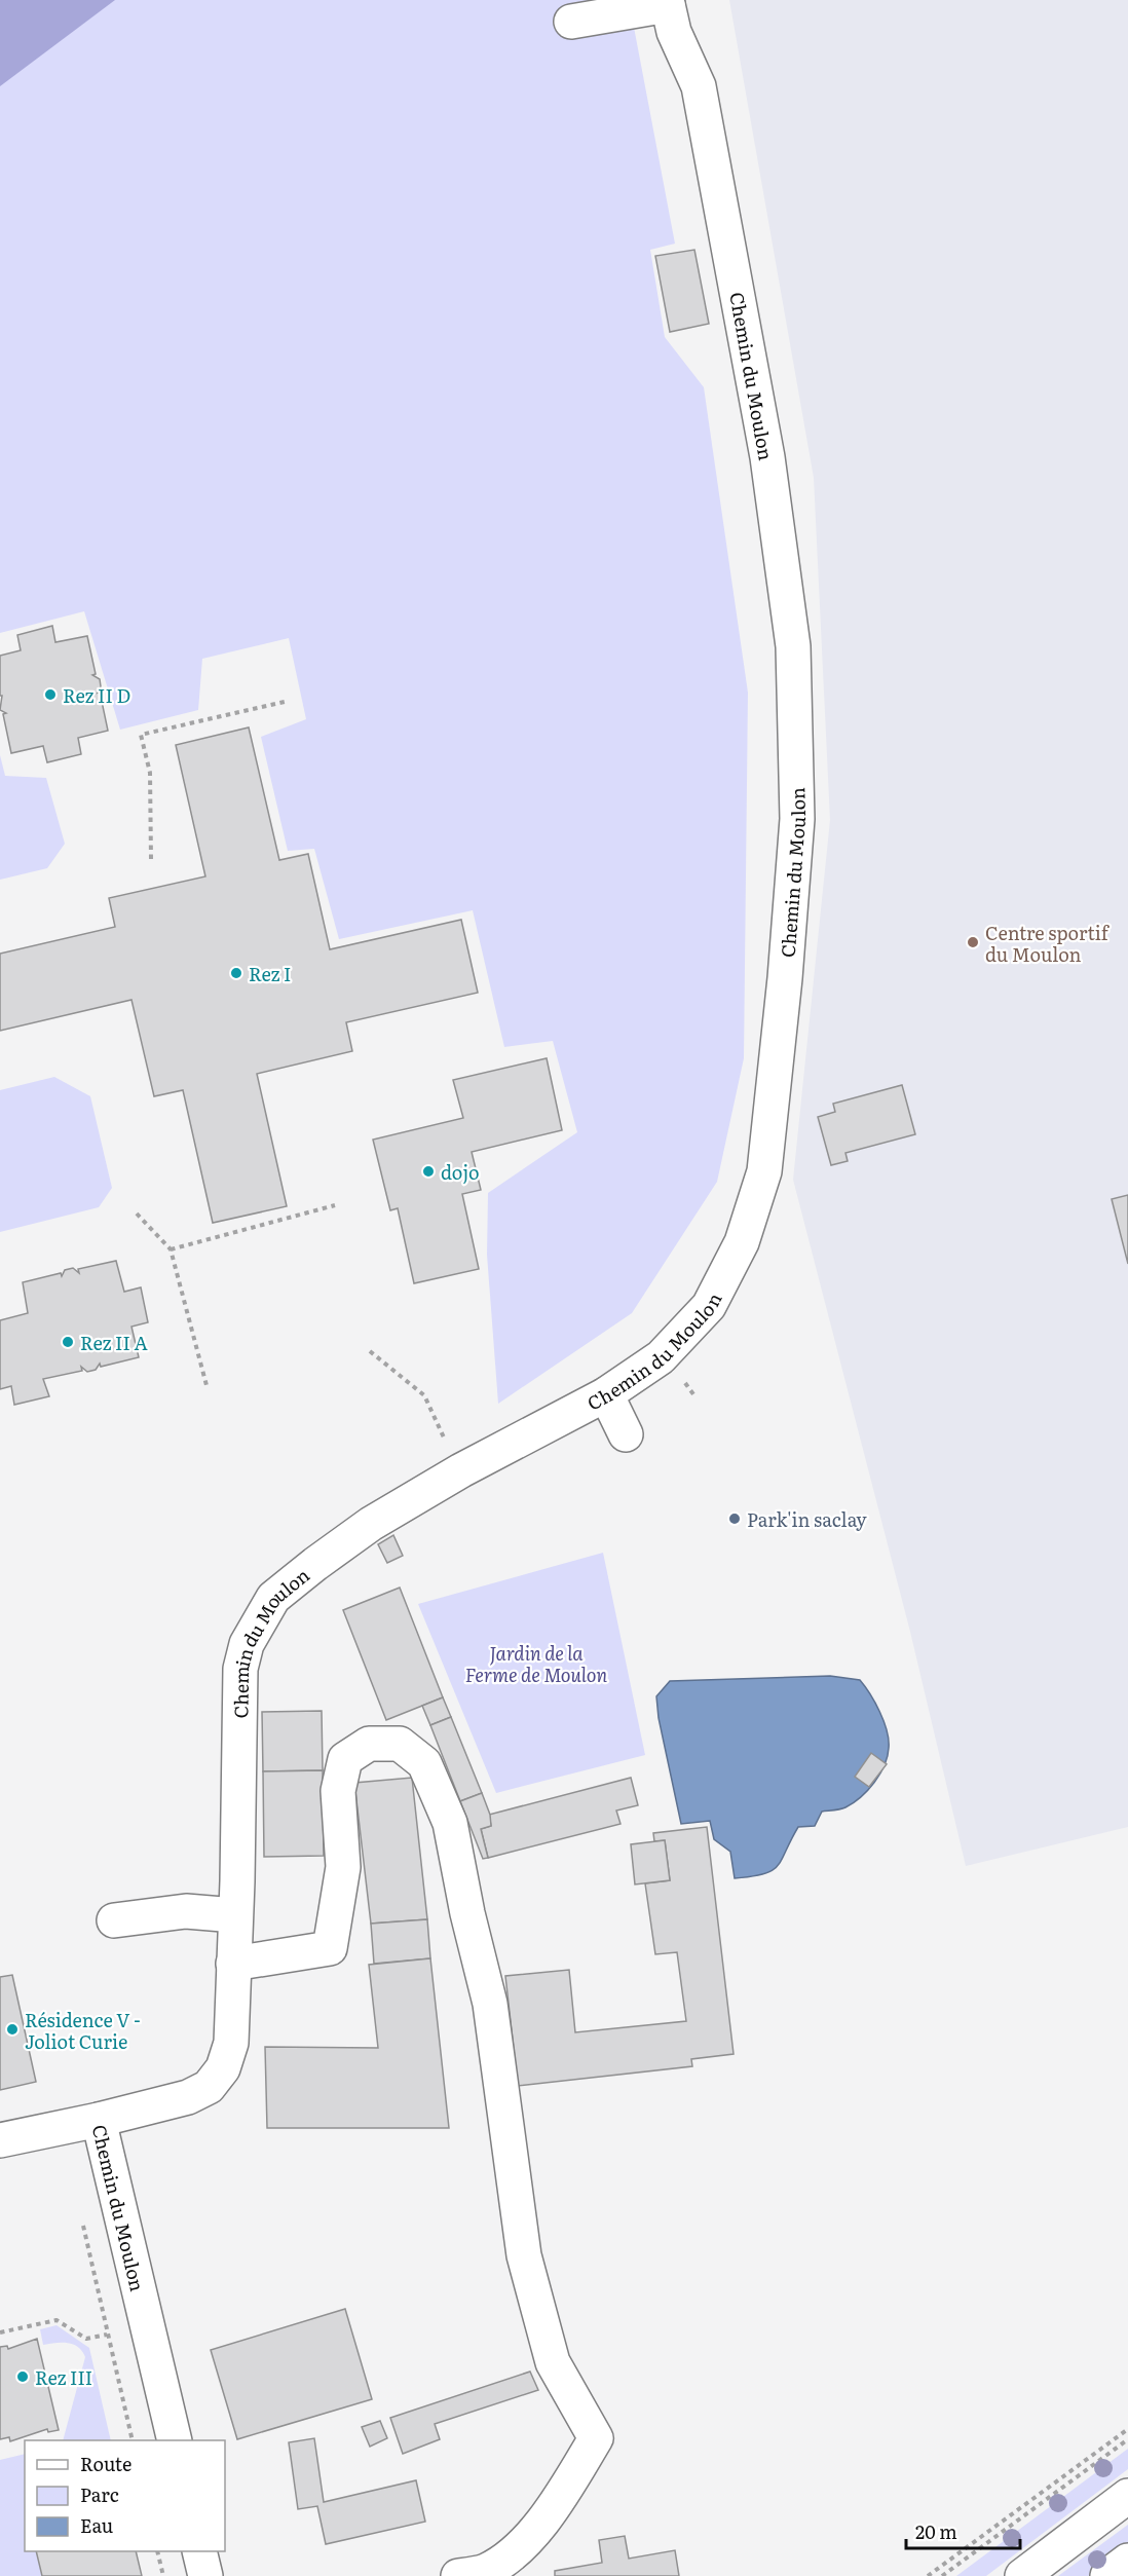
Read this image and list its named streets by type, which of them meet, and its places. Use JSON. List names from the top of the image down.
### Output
{
  "streets": {
    "street": ["Chemin du Moulon"]
  },
  "parks": ["Jardin de la Ferme de Moulon"],
  "places": [
    "Rez II D",
    "Centre sportif du Moulon",
    "Rez I",
    "dojo",
    "Rez II A",
    "Park'in saclay",
    "Résidence V - Joliot Curie",
    "Rez III"
  ],
  "legend": ["Route", "Parc", "Eau"],
  "scale_bar": "20 m"
}
